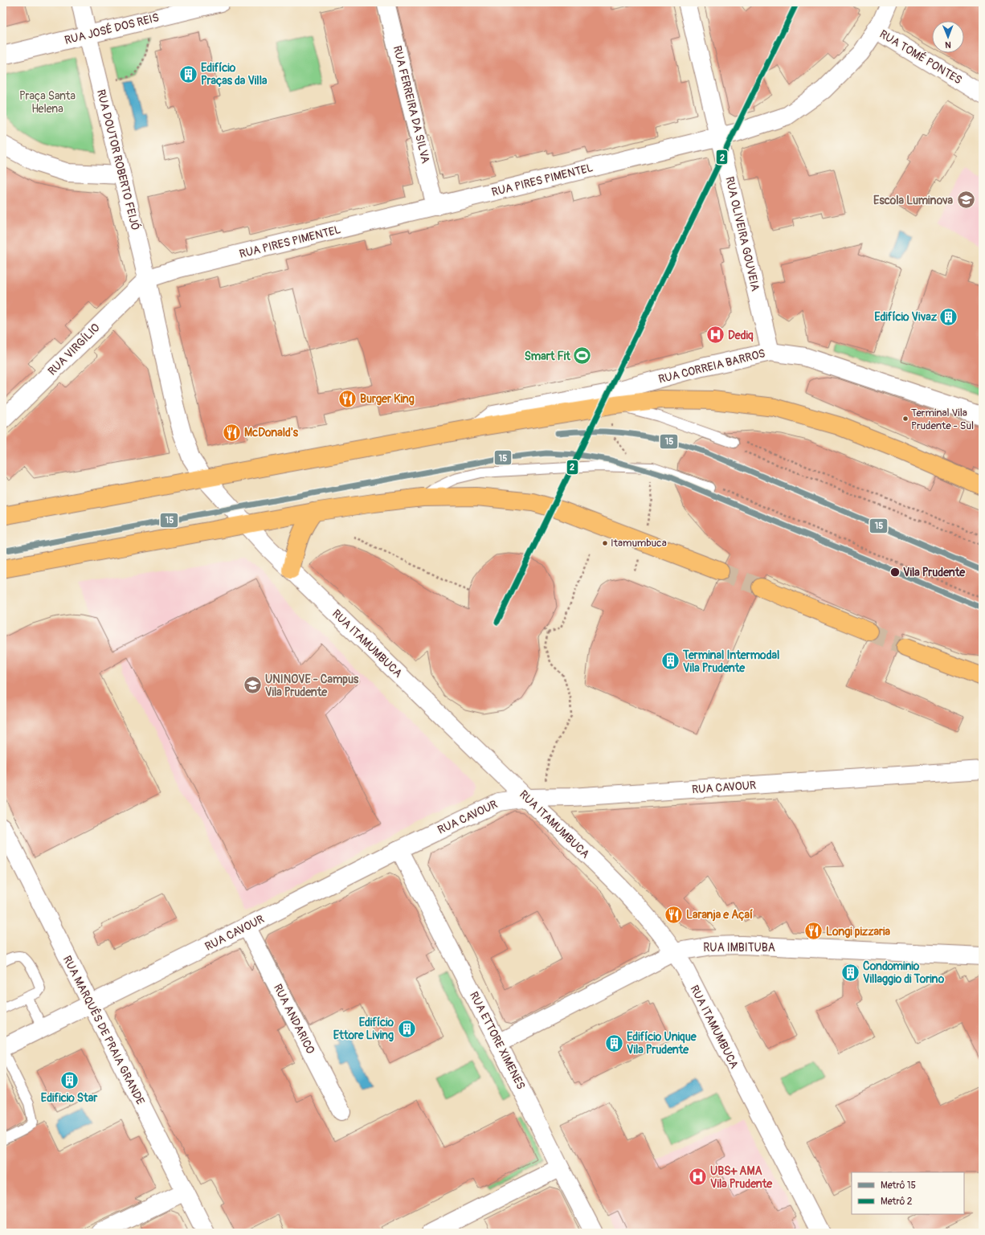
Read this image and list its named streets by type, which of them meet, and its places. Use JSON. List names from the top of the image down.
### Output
{
  "streets": {
    "street": [
      "RUA JOSÉ DOS REIS",
      "RUA TOMÉ PONTES",
      "RUA FERREIRA DA SILVA",
      "RUA DOUTOR ROBERTO FEIJÓ",
      "RUA PIRES PIMENTEL",
      "RUA OLIVEIRA GOUVEIA",
      "RUA VIRGÍLIO",
      "RUA CORREIA BARROS",
      "RUA ITAMUMBUCA",
      "RUA CAVOUR",
      "RUA IMBITUBA",
      "RUA ANDARICO",
      "RUA MARQUÊS DE PRAIA GRANDE",
      "RUA ETTORE XIMENES"
    ]
  },
  "crossings": [
    ["RUA JOSÉ DOS REIS", "RUA DOUTOR ROBERTO FEIJÓ"],
    ["RUA TOMÉ PONTES", "RUA PIRES PIMENTEL"],
    ["RUA FERREIRA DA SILVA", "RUA PIRES PIMENTEL"],
    ["RUA DOUTOR ROBERTO FEIJÓ", "RUA PIRES PIMENTEL"],
    ["RUA DOUTOR ROBERTO FEIJÓ", "RUA VIRGÍLIO"],
    ["RUA DOUTOR ROBERTO FEIJÓ", "RUA ITAMUMBUCA"],
    ["RUA PIRES PIMENTEL", "RUA OLIVEIRA GOUVEIA"],
    ["RUA PIRES PIMENTEL", "RUA VIRGÍLIO"],
    ["RUA OLIVEIRA GOUVEIA", "RUA CORREIA BARROS"],
    ["RUA ITAMUMBUCA", "RUA CAVOUR"],
    ["RUA ITAMUMBUCA", "RUA IMBITUBA"],
    ["RUA CAVOUR", "RUA ANDARICO"],
    ["RUA CAVOUR", "RUA MARQUÊS DE PRAIA GRANDE"],
    ["RUA CAVOUR", "RUA ETTORE XIMENES"],
    ["RUA IMBITUBA", "RUA ETTORE XIMENES"]
  ],
  "parks": ["Praça Santa Helena"],
  "places": {
    "building": [
      "Edifício Praças da Villa",
      "Edifício Vivaz",
      "Terminal Intermodal Vila Prudente",
      "Condominio Villaggio di Torino",
      "Edifício Ettore Living",
      "Edifício Unique Vila Prudente",
      "Edificio Star"
    ],
    "school or university": ["Escola Luminova", "UNINOVE - Campus Vila Prudente"],
    "hospital": ["Dediq", "UBS+ AMA Vila Prudente"],
    "sports": ["Smart Fit"],
    "restaurant": [
      "Burger King",
      "McDonald's",
      "Laranja e Açaí",
      "Longi pizzaria"
    ],
    "other": ["Terminal Vila Prudente - Sul", "Itamumbuca", "Vila Prudente"]
  },
  "lines": ["metro line 2", "metro line 15"],
  "legend": ["Metrô 15", "Metrô 2"],
  "north": "bottom"
}
